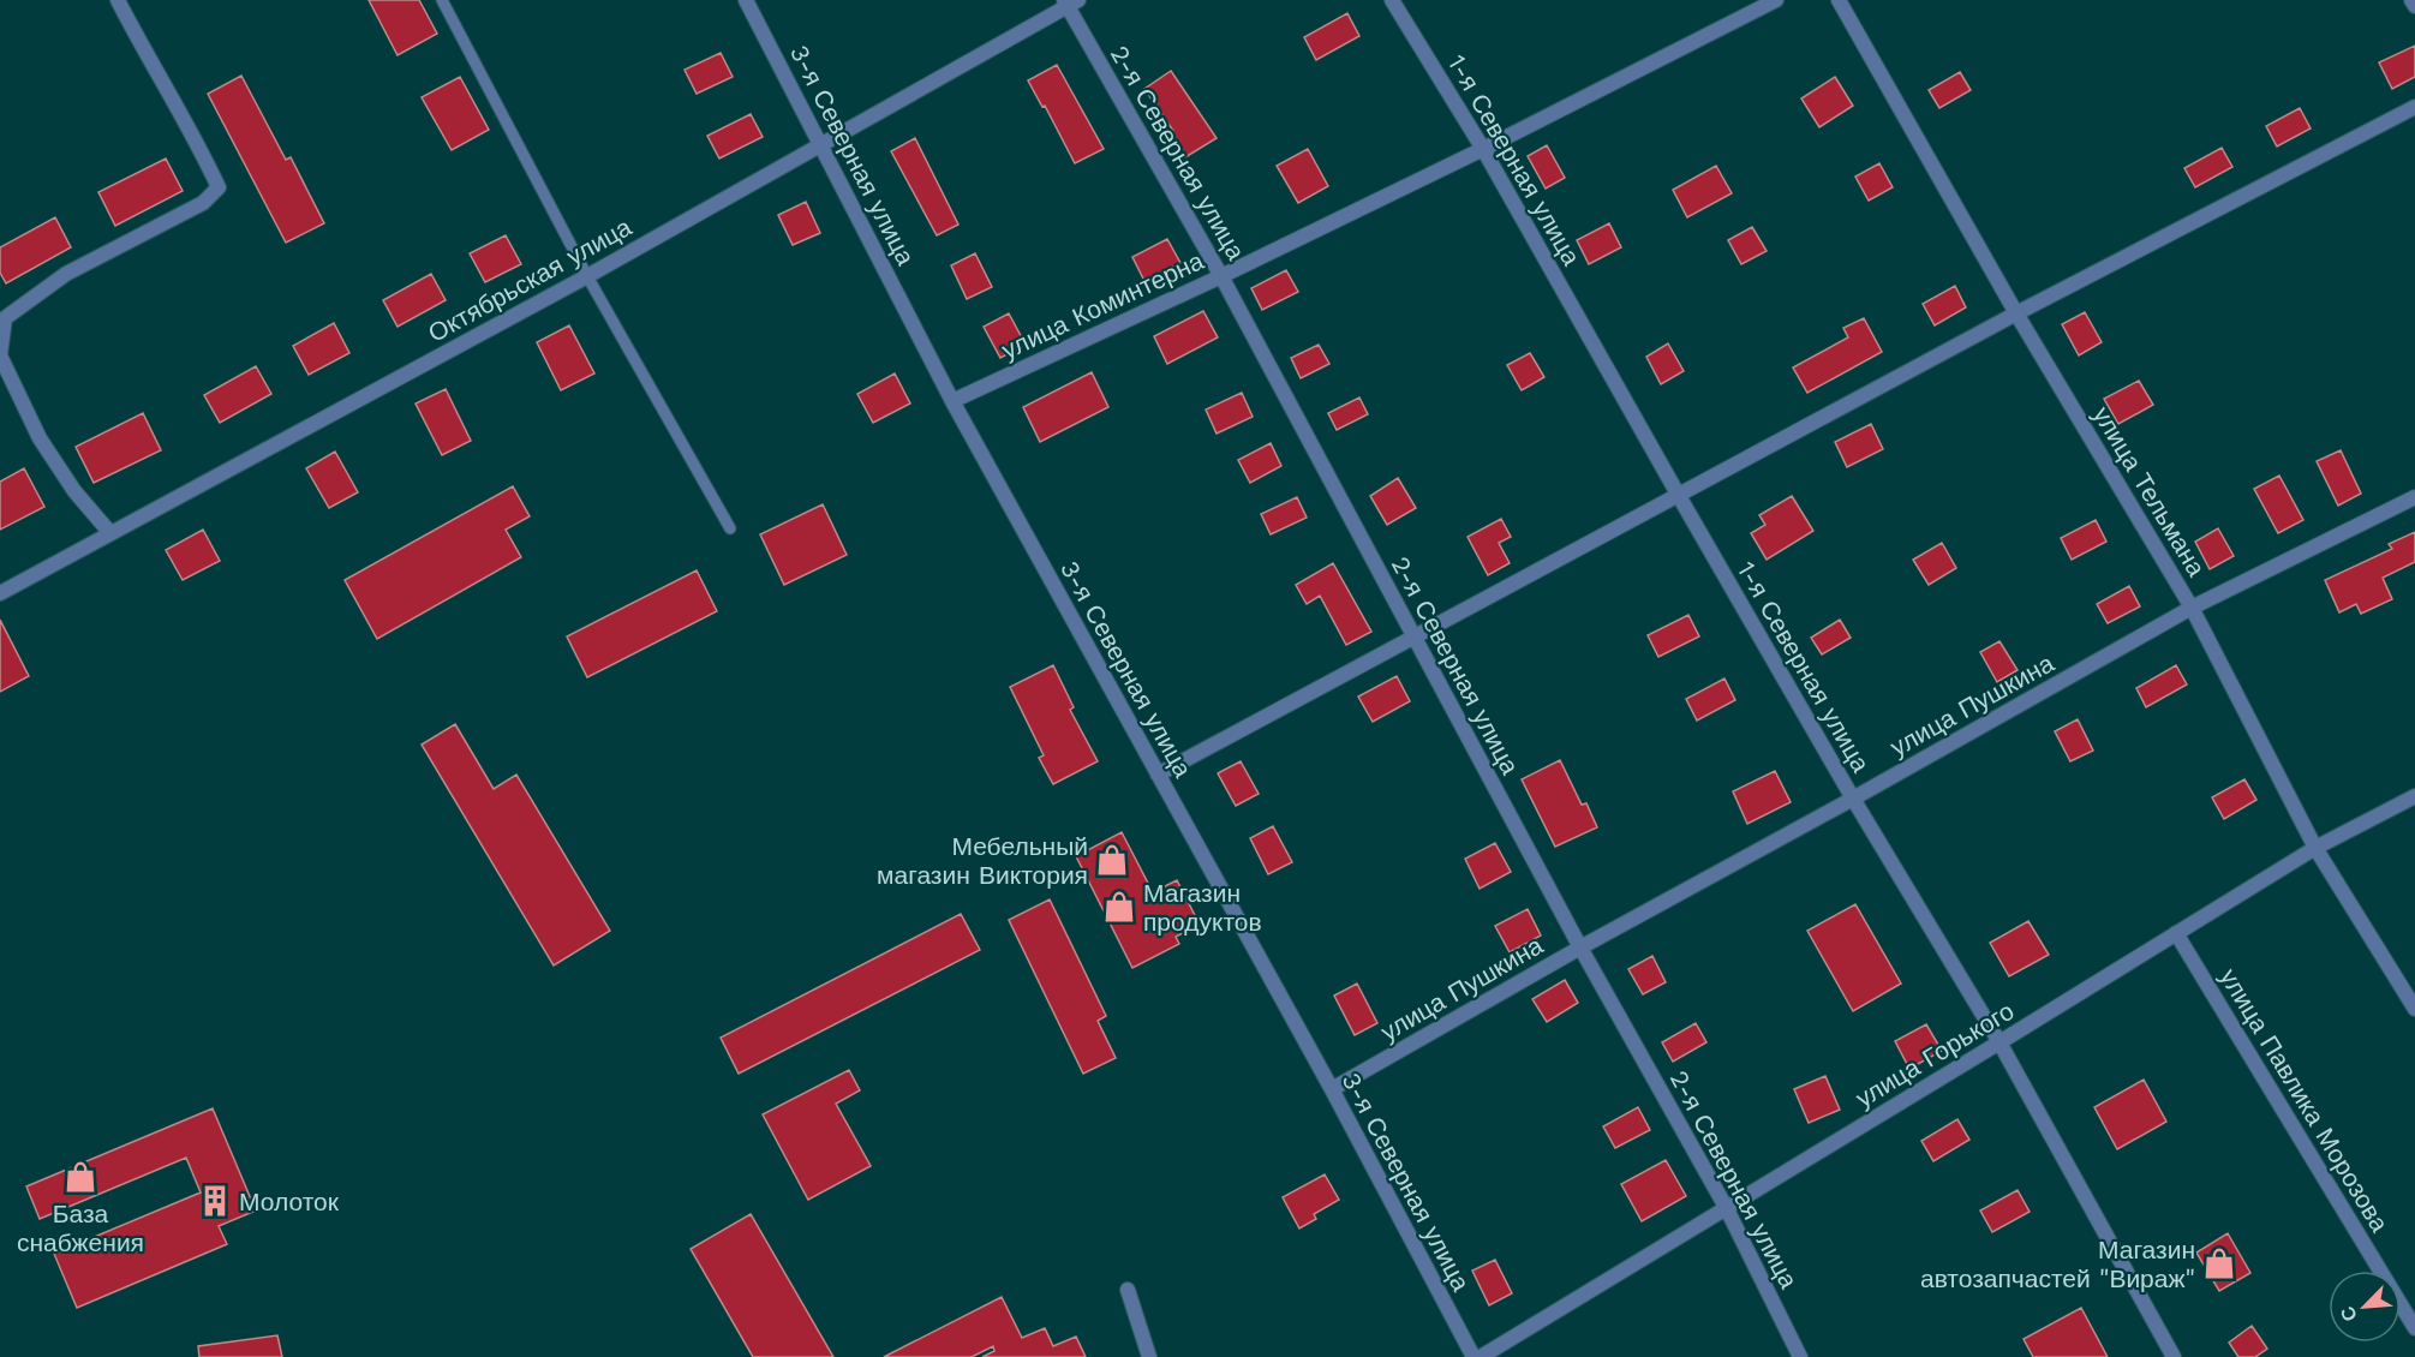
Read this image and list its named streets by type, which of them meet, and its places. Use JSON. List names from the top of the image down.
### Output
{
  "streets": {
    "street": [
      "2-я Северная улица",
      "3-я Северная улица",
      "1-я Северная улица",
      "Октябрьская улица",
      "улица Коминтерна",
      "улица Тельмана",
      "улица Пушкина",
      "улица Горького",
      "улица Павлика Морозова"
    ]
  },
  "crossings": [
    ["2-я Северная улица", "Октябрьская улица"],
    ["2-я Северная улица", "улица Коминтерна"],
    ["2-я Северная улица", "улица Пушкина"],
    ["2-я Северная улица", "улица Горького"],
    ["3-я Северная улица", "Октябрьская улица"],
    ["3-я Северная улица", "улица Коминтерна"],
    ["3-я Северная улица", "улица Пушкина"],
    ["1-я Северная улица", "улица Коминтерна"],
    ["1-я Северная улица", "улица Пушкина"],
    ["1-я Северная улица", "улица Горького"],
    ["улица Тельмана", "улица Пушкина"],
    ["улица Тельмана", "улица Горького"],
    ["улица Горького", "улица Павлика Морозова"]
  ],
  "places": {
    "shop": [
      "Мебельный магазин Виктория",
      "Магазин продуктов",
      "База снабжения",
      "Магазин автозапчастей \"Вираж\""
    ],
    "building": ["Молоток"]
  },
  "north": "bottom left"
}
